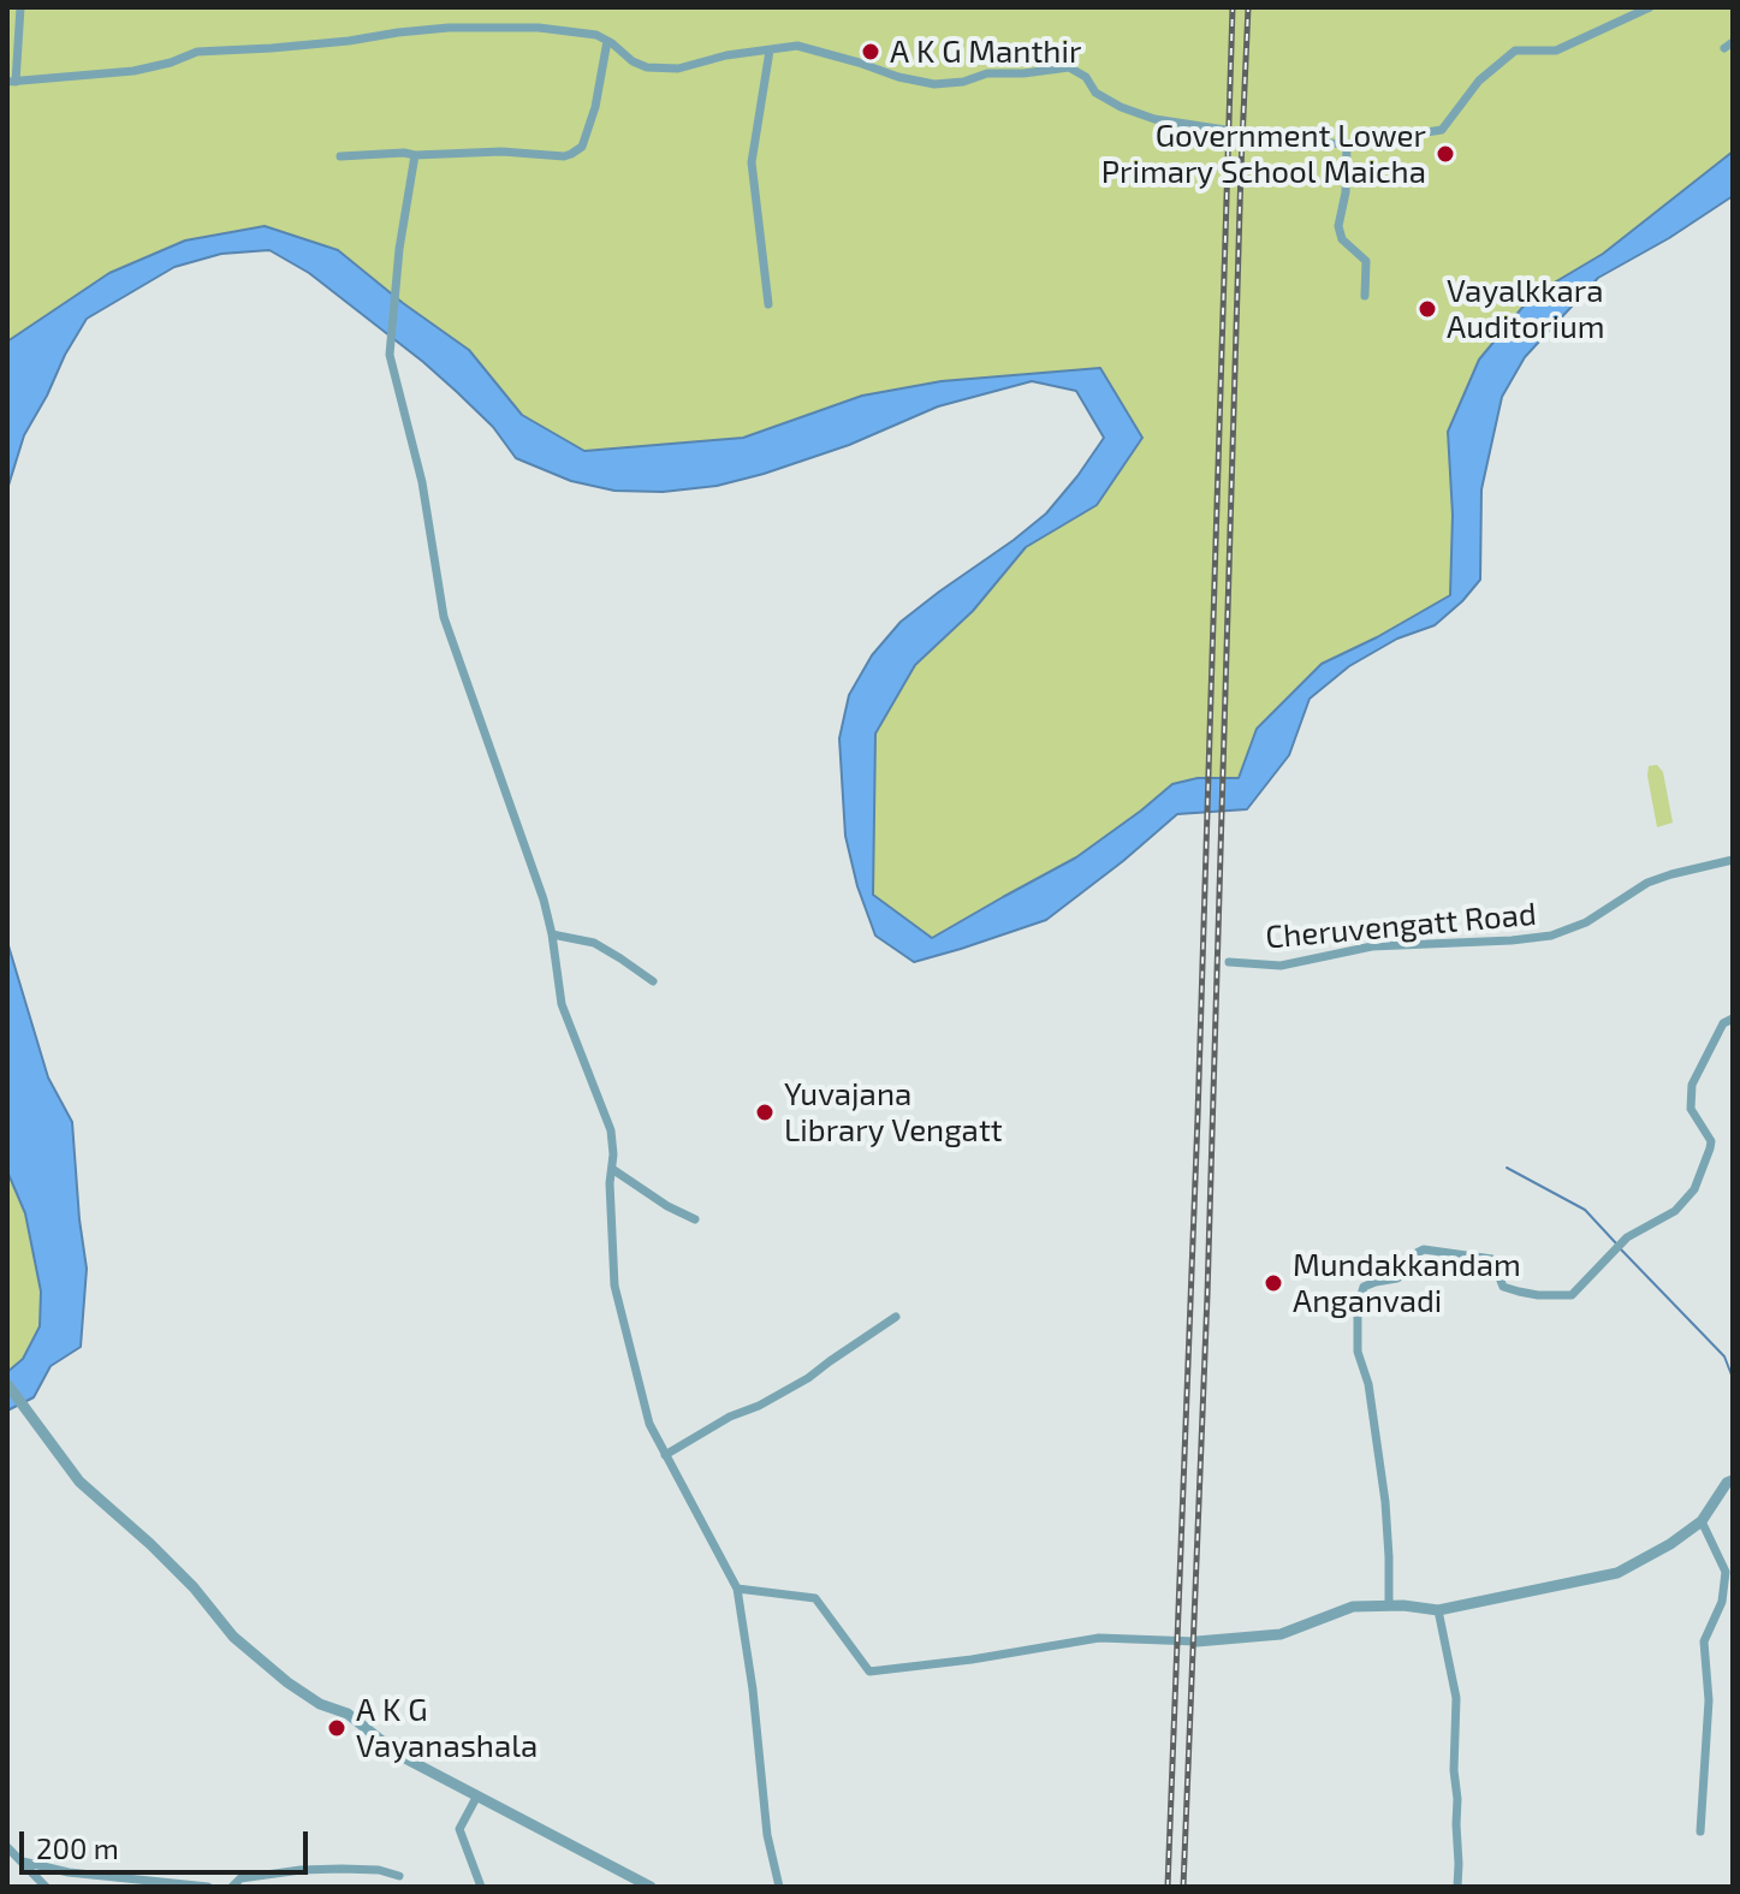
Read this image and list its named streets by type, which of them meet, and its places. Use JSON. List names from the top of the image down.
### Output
{
  "streets": {
    "street": ["Cheruvengatt Road"]
  },
  "places": [
    "A K G Manthir",
    "Government Lower Primary School Maicha",
    "Vayalkkara Auditorium",
    "Yuvajana Library Vengatt",
    "Mundakkandam Anganvadi",
    "A K G Vayanashala"
  ],
  "scale_bar": "200 m"
}
